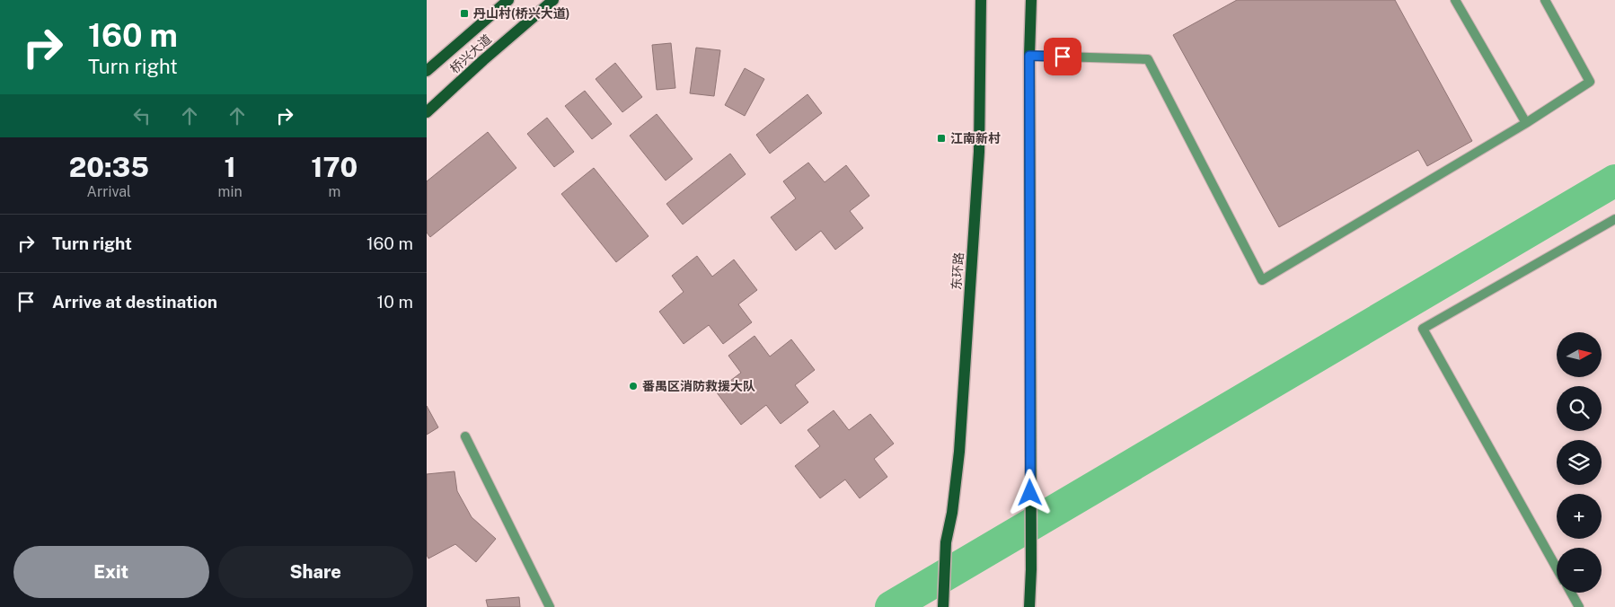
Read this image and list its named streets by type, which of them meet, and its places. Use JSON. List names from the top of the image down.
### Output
{
  "streets": {
    "main road": ["桥兴大道", "东环路"]
  },
  "places": {
    "transit": ["丹山村(桥兴大道)", "江南新村"],
    "other": ["番禺区消防救援大队"]
  },
  "north": "right",
  "page": {
    "turn": ["160 m", "Turn right"],
    "eta": [
      "20:35",
      "Arrival",
      "1",
      "min",
      "170",
      "m"
    ],
    "list": [
      {
        "name": "Turn right",
        "value": "160 m"
      },
      {
        "name": "Arrive at destination",
        "value": "10 m"
      }
    ],
    "map_buttons": ["+", "−"],
    "buttons": ["Exit", "Share"]
  }
}
